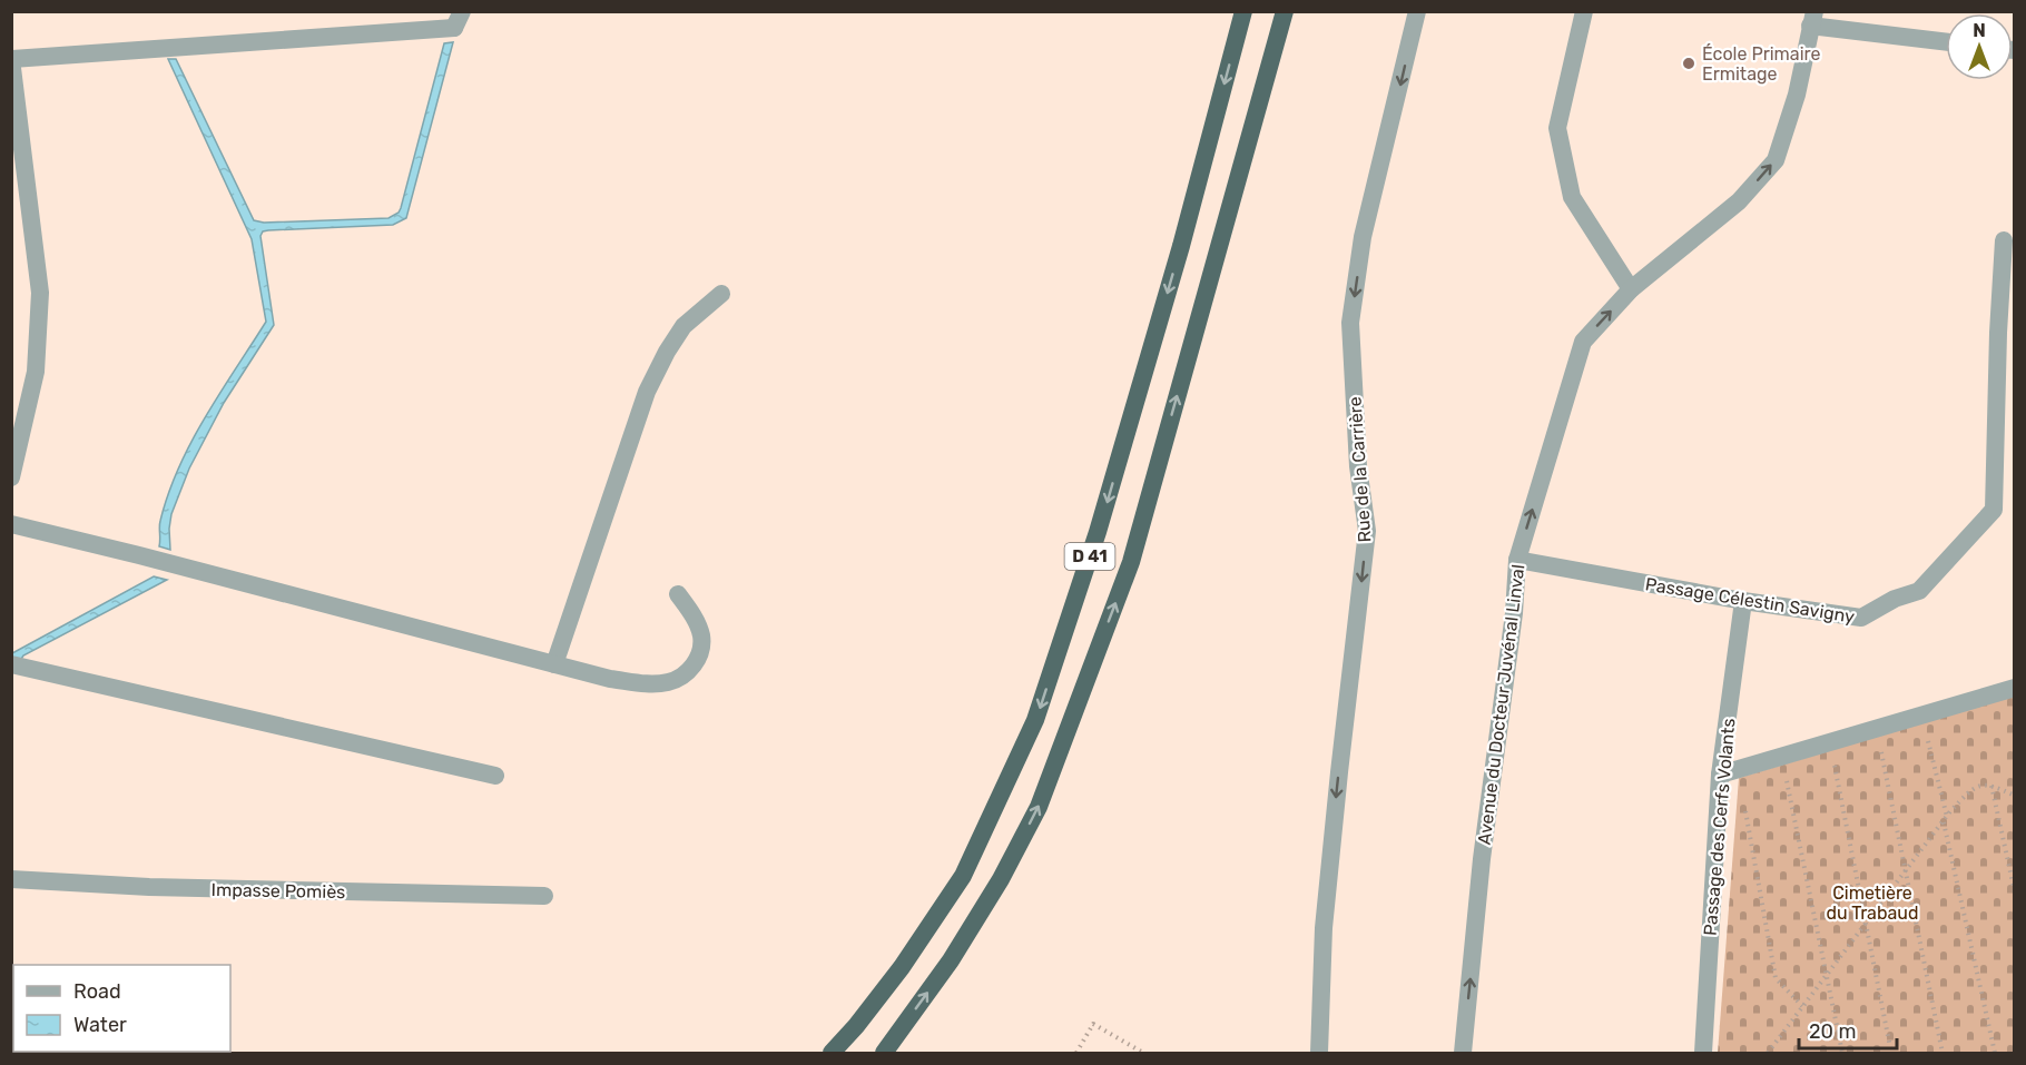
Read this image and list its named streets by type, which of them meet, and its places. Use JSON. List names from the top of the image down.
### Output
{
  "streets": {
    "highway": ["D 41"],
    "street": [
      "Rue de la Carrière",
      "Passage Célestin Savigny",
      "Avenue du Docteur Juvénal Linval",
      "Passage des Cerfs Volants",
      "Impasse Pomiès"
    ]
  },
  "crossings": [
    ["Passage Célestin Savigny", "Avenue du Docteur Juvénal Linval"],
    ["Passage Célestin Savigny", "Passage des Cerfs Volants"]
  ],
  "one_way": ["Rue de la Carrière", "Avenue du Docteur Juvénal Linval"],
  "parks": ["Cimetière du Trabaud"],
  "places": ["École Primaire Ermitage"],
  "legend": ["Road", "Water"],
  "scale_bar": "20 m",
  "north": "top"
}
